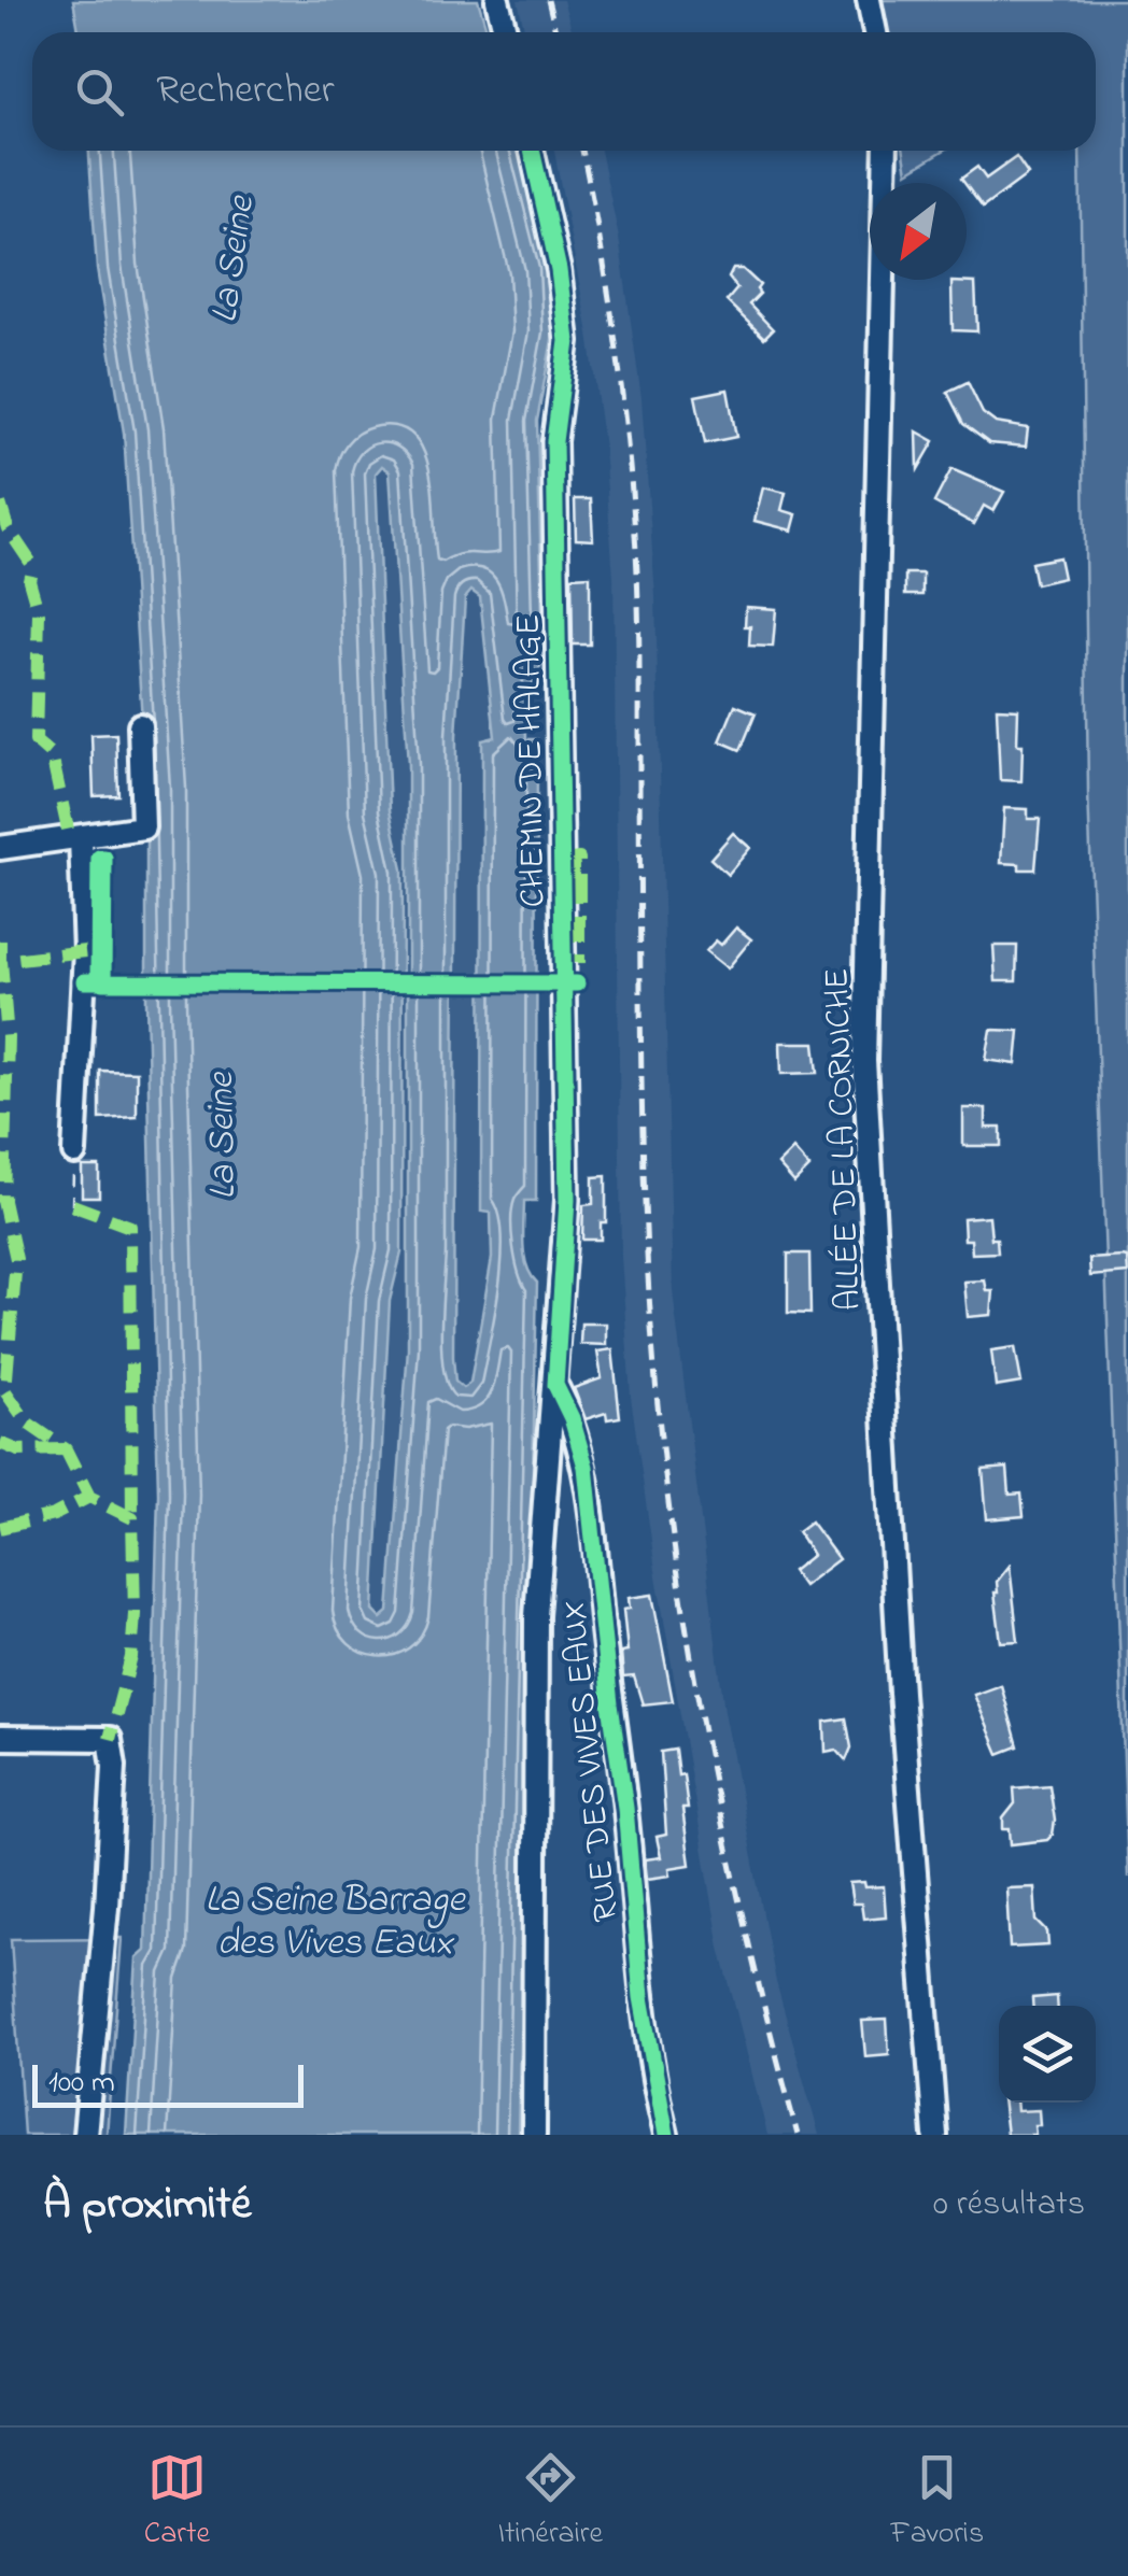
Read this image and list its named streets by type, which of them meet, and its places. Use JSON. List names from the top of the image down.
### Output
{
  "streets": {
    "street": ["CHEMIN DE HALAGE", "ALLÉE DE LA CORNICHE", "RUE DES VIVES EAUX"]
  },
  "crossings": [
    ["CHEMIN DE HALAGE", "RUE DES VIVES EAUX"]
  ],
  "water": ["La Seine", "La Seine Barrage des Vives Eaux"],
  "scale_bar": "100 m",
  "north": "bottom left",
  "page": {
    "search": "Rechercher",
    "scale": "100 m",
    "heading": ["À proximité", "0 résultats"],
    "nav": ["Carte", "Itinéraire", "Favoris"]
  }
}
